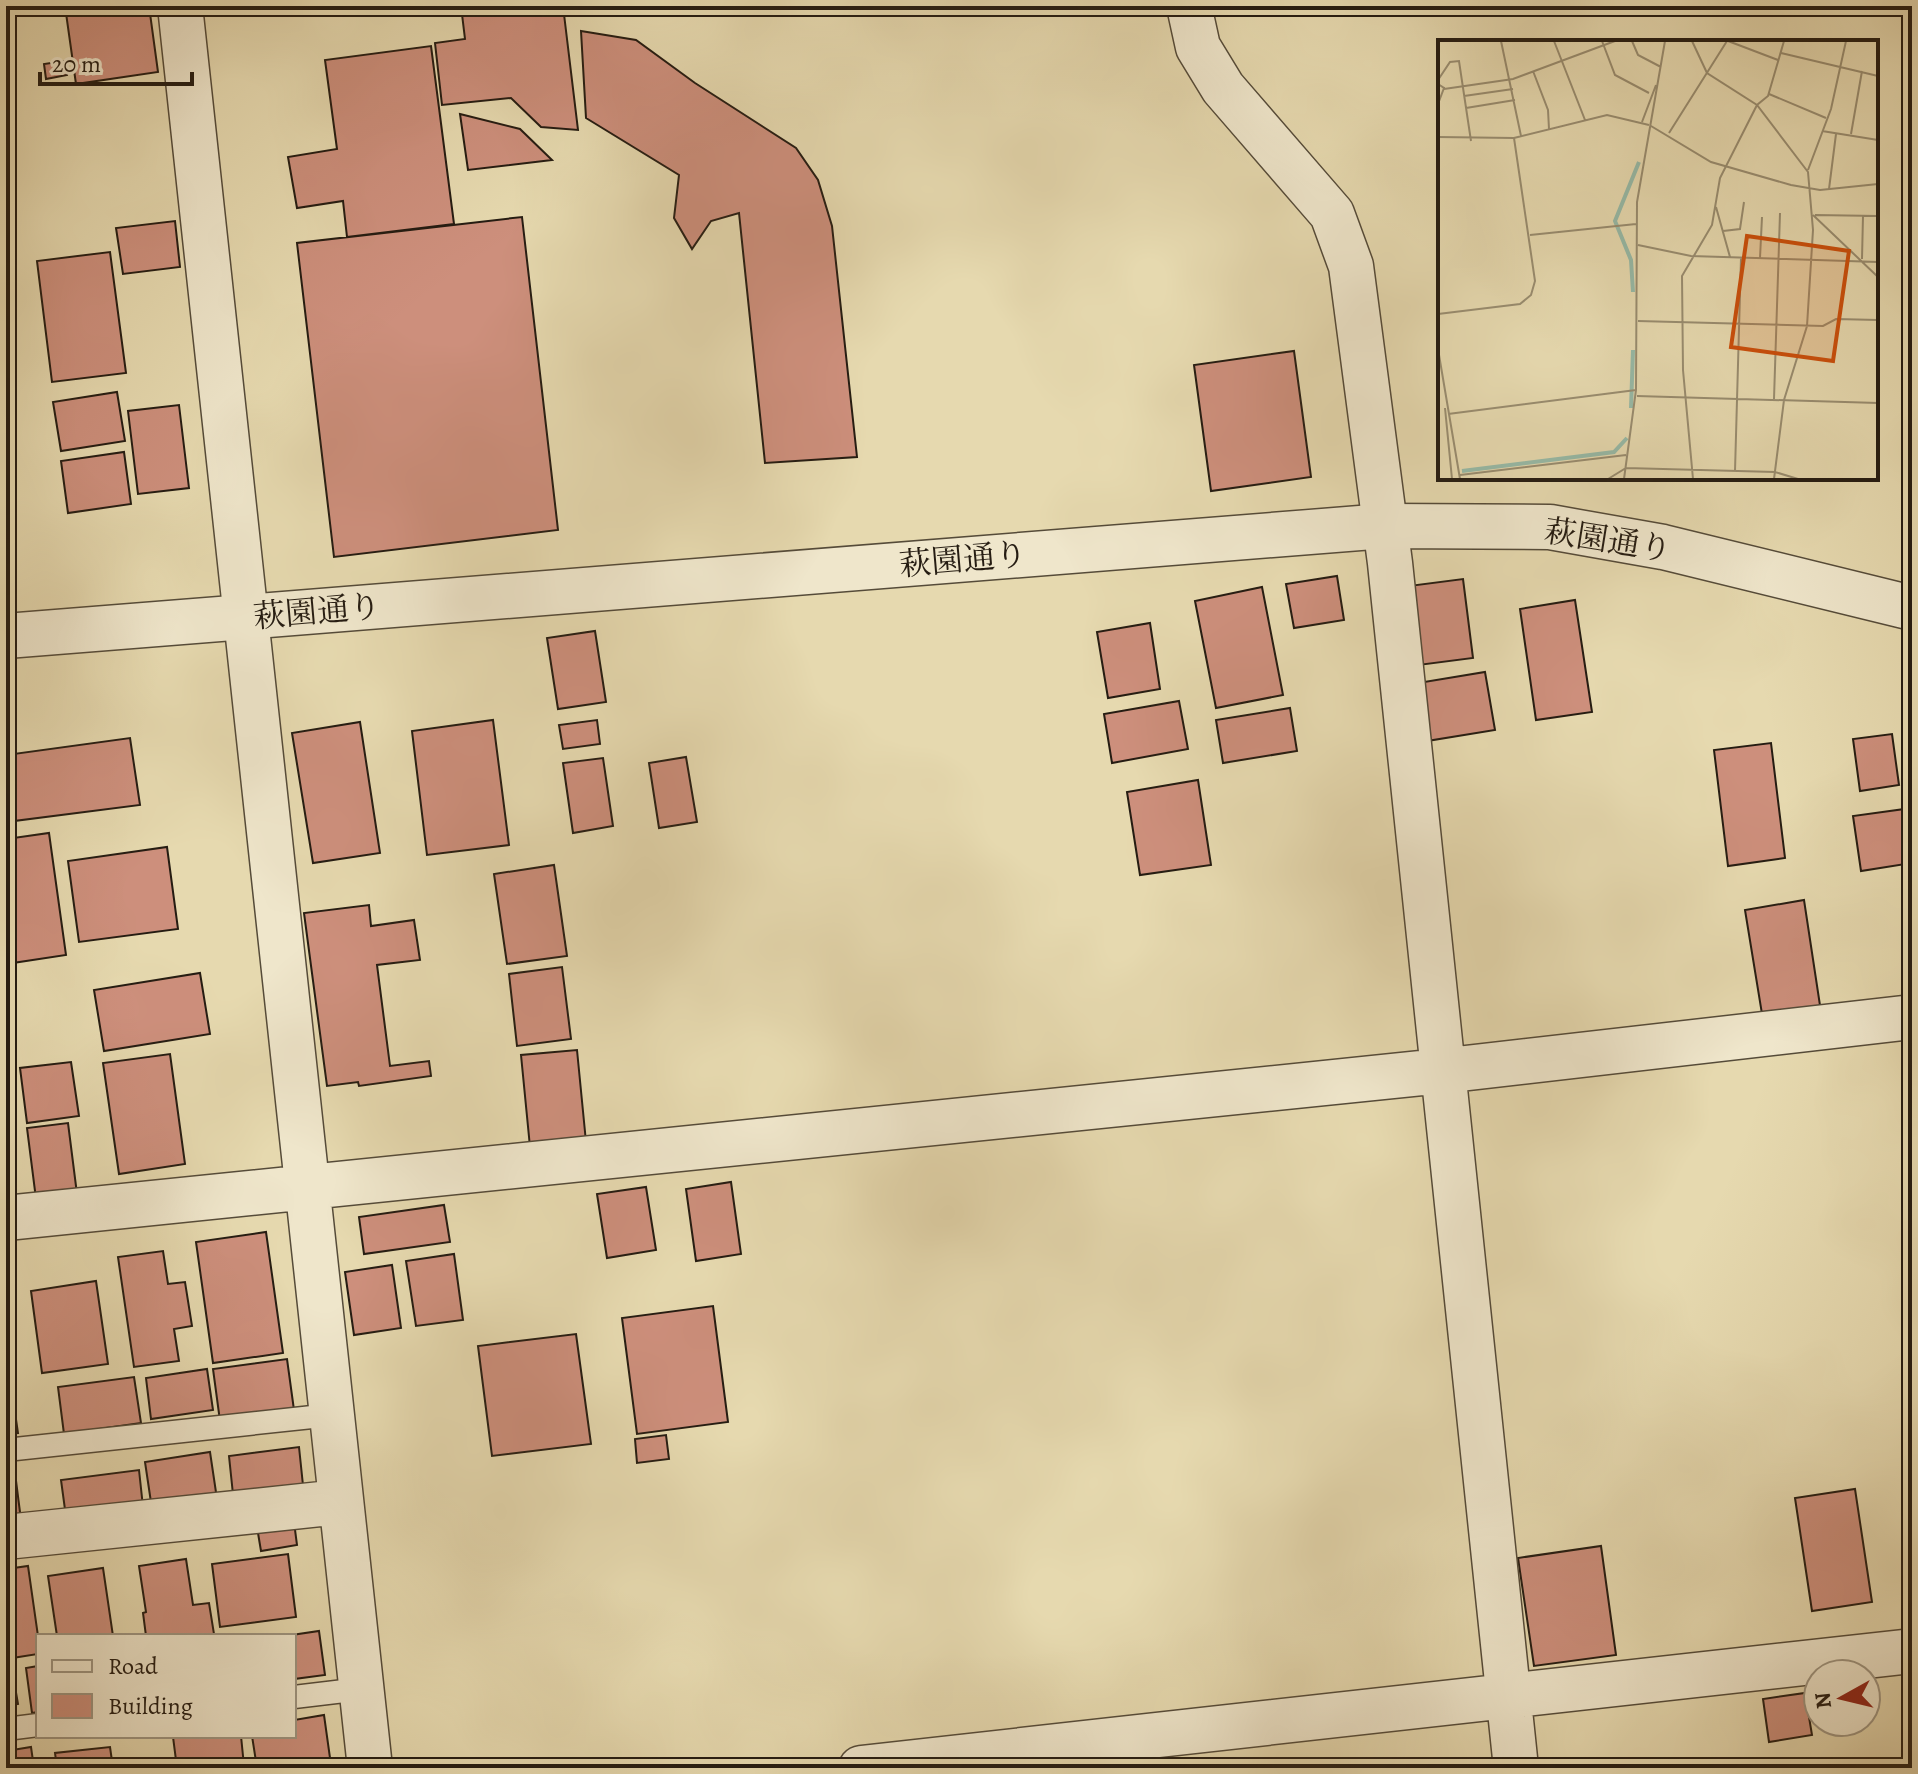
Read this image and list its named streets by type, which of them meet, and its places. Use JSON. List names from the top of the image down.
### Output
{
  "streets": {
    "street": ["萩園通り"]
  },
  "legend": ["Road", "Building"],
  "scale_bar": "20 m",
  "north": "left"
}
